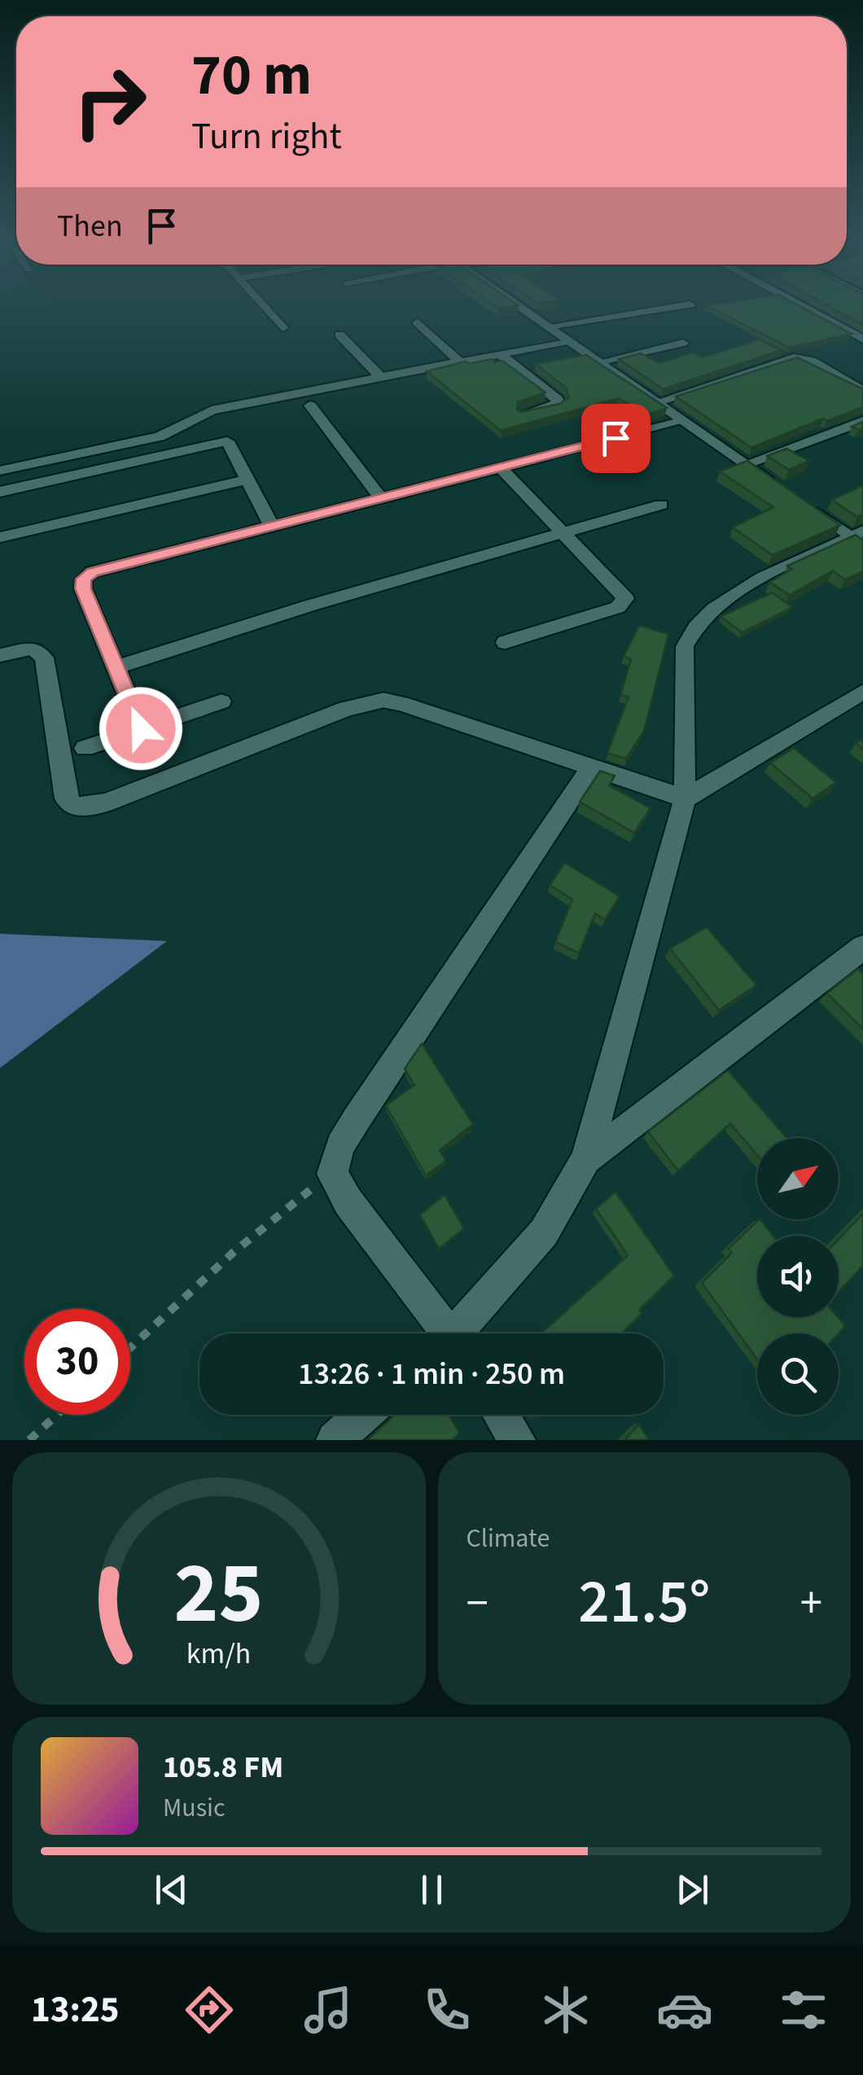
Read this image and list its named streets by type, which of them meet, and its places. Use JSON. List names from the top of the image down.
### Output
{
  "north": "top right",
  "page": {
    "turn": ["70 m", "Turn right"],
    "then": "Then",
    "limit": "30",
    "trip": "13:26 · 1 min · 250 m",
    "tile": "Climate",
    "heat": ["−", "21.5°", "+"],
    "song": ["105.8 FM", "Music"],
    "tabs": "13:25",
    "gauge": ["25", "km/h"]
  }
}
